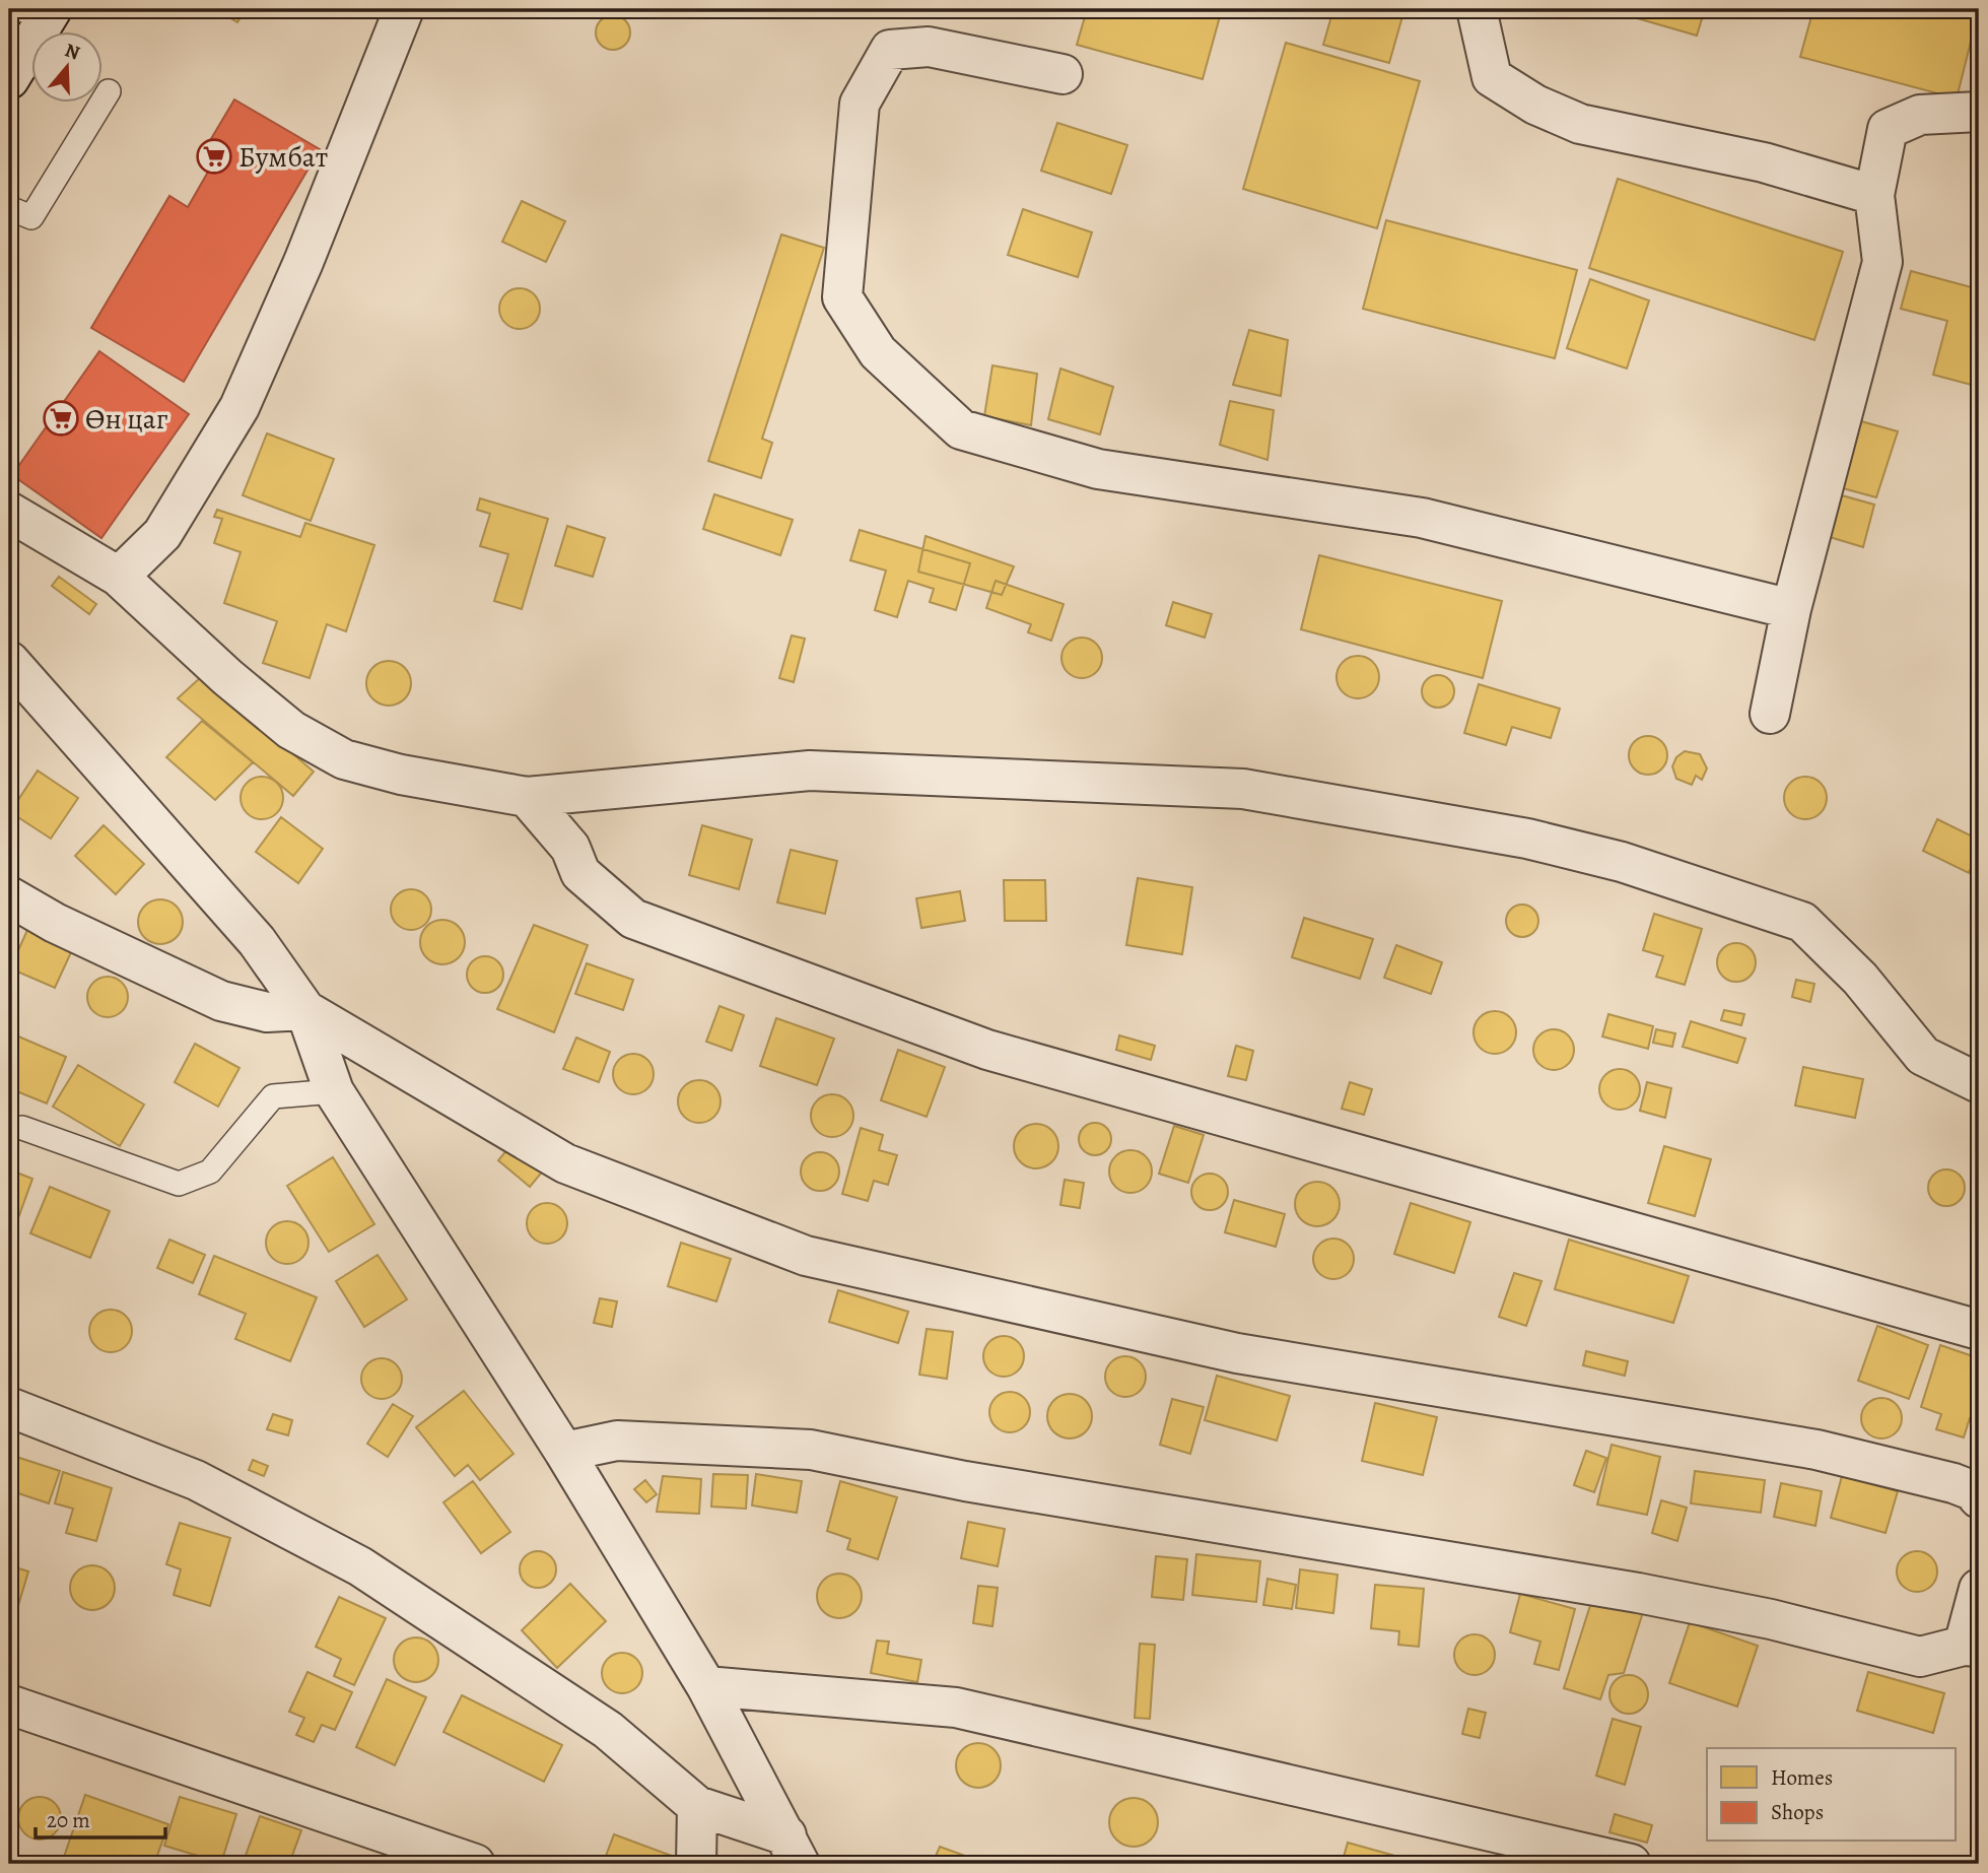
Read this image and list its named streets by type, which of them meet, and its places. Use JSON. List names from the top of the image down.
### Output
{
  "places": {
    "supermarket": ["Бумбат", "Өн цаг"]
  },
  "legend": ["Homes", "Shops"],
  "scale_bar": "20 m",
  "north": "top"
}
